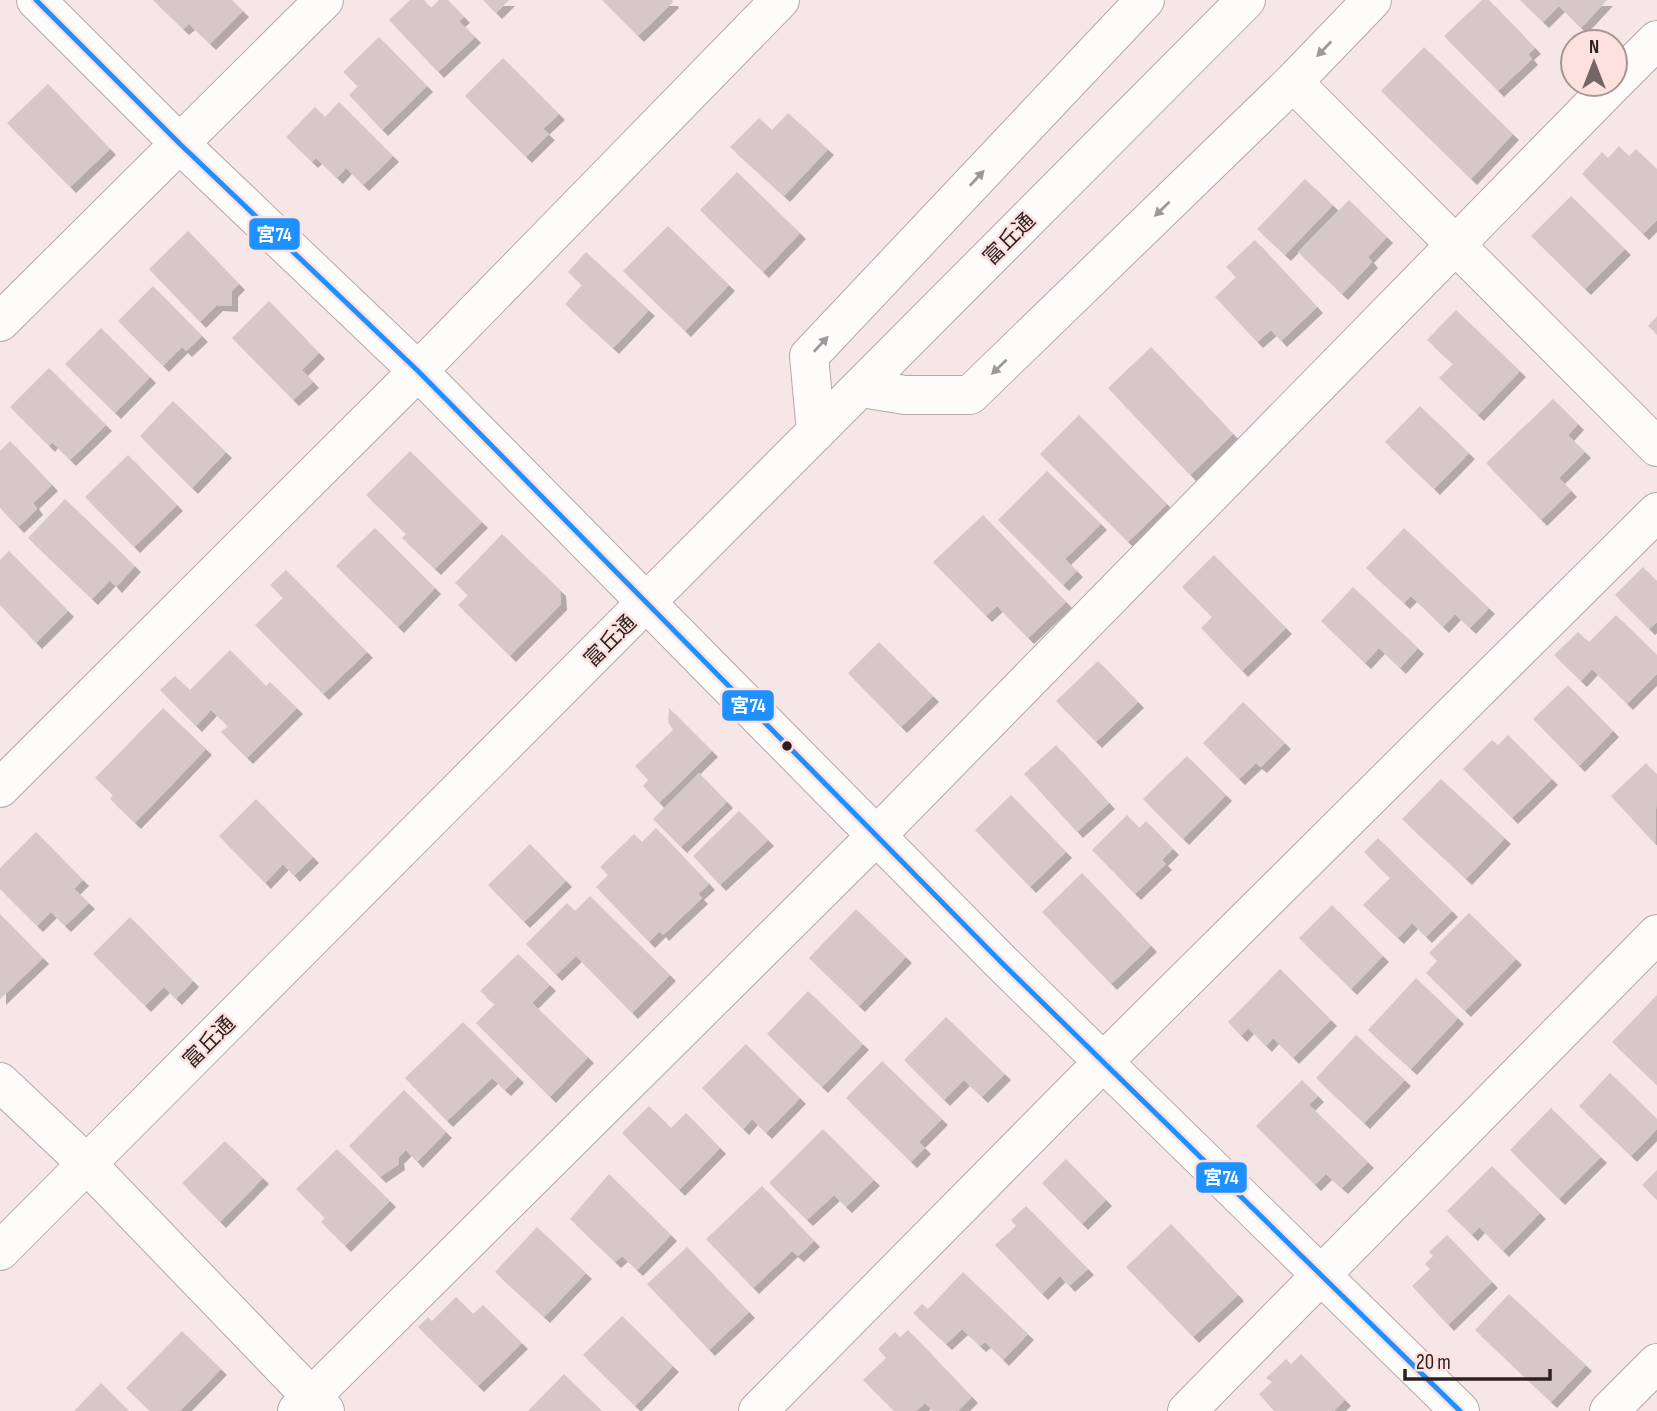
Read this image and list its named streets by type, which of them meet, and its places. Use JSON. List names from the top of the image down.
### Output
{
  "streets": {
    "street": ["富丘通"]
  },
  "lines": ["transit line 宮74"],
  "scale_bar": "20 m",
  "north": "top"
}
